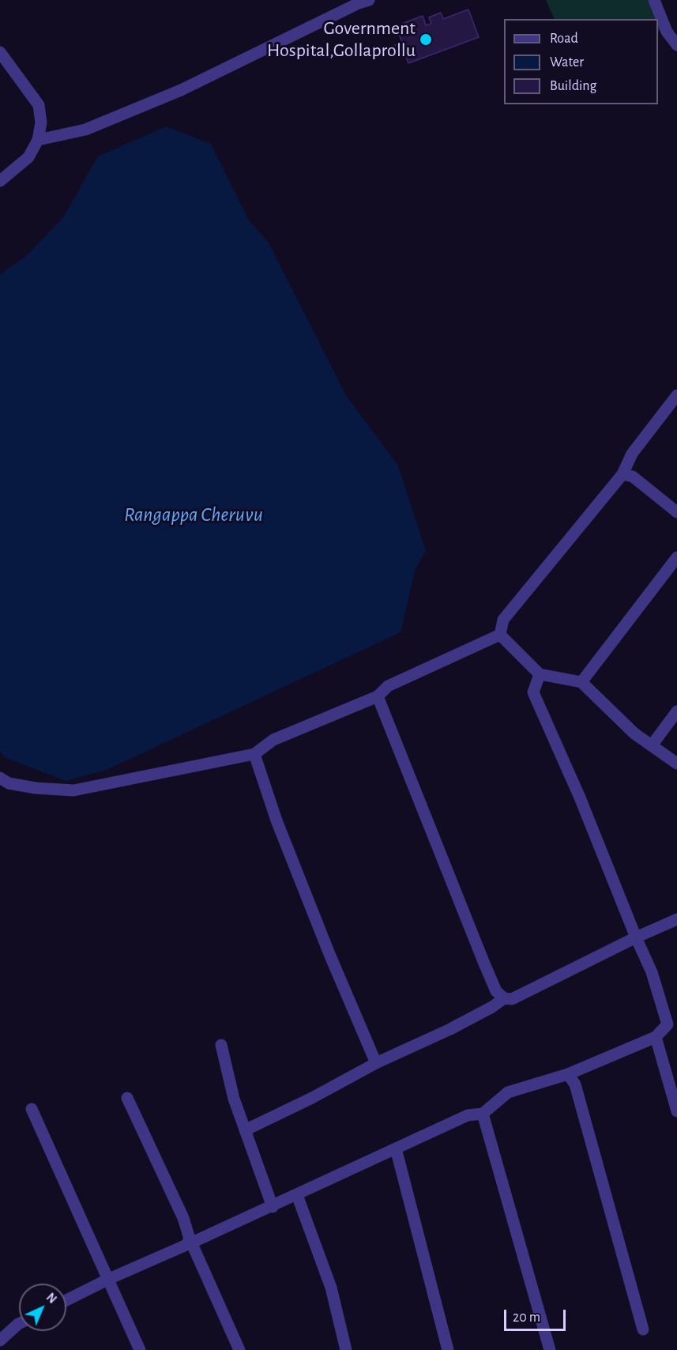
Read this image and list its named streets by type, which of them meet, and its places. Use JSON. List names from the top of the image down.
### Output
{
  "water": ["Rangappa Cheruvu"],
  "places": ["Government Hospital,Gollaprollu"],
  "legend": ["Road", "Water", "Building"],
  "scale_bar": "20 m",
  "north": "top right"
}
